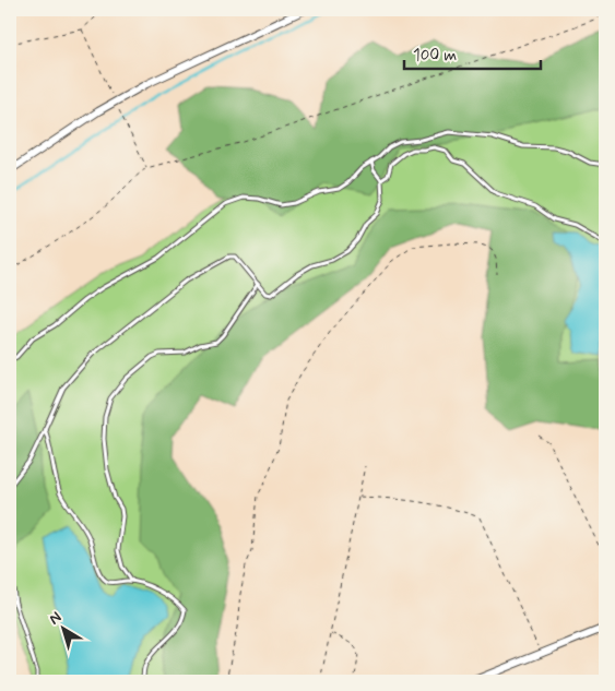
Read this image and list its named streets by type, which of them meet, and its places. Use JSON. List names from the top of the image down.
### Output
{
  "scale_bar": "100 m",
  "north": "top left"
}
